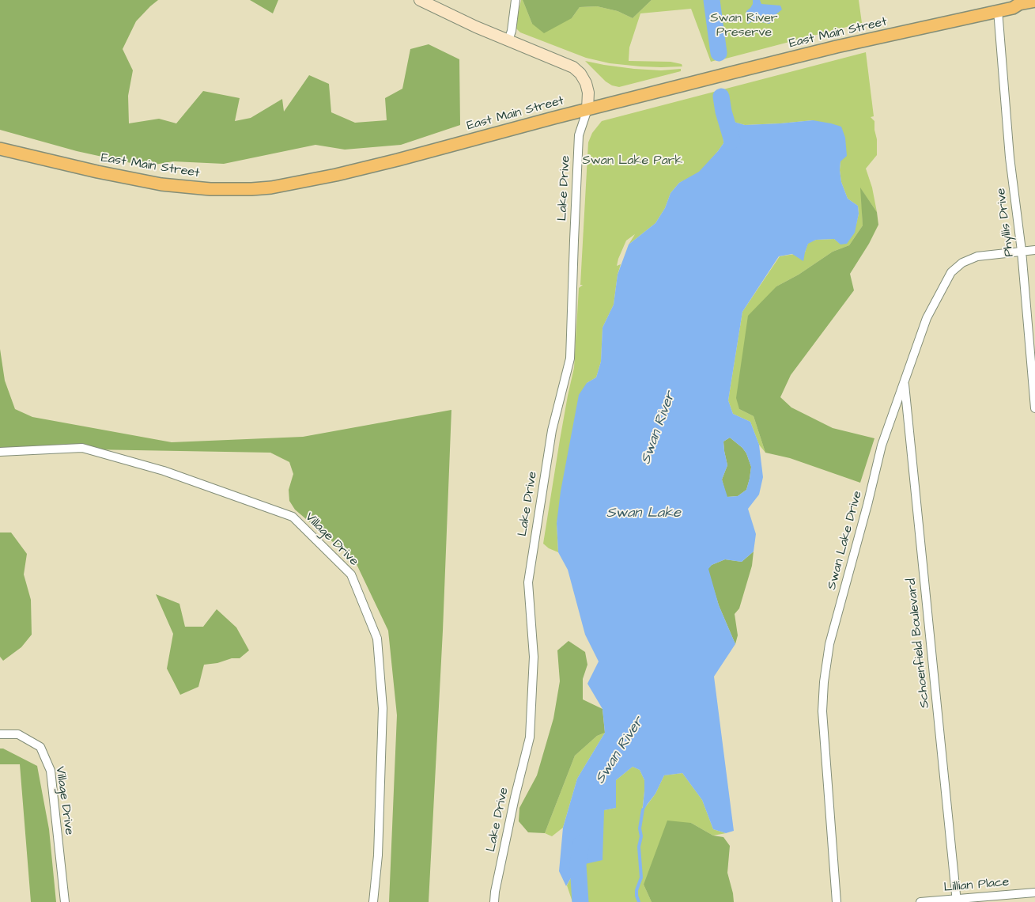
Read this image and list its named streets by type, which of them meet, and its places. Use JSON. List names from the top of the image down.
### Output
{
  "streets": {
    "main road": ["East Main Street"],
    "street": [
      "Lake Drive",
      "Phyllis Drive",
      "Village Drive",
      "Swan Lake Drive",
      "Schoenfield Boulevard",
      "Lillian Place"
    ]
  },
  "crossings": [
    ["East Main Street", "Lake Drive"],
    ["East Main Street", "Phyllis Drive"],
    ["Phyllis Drive", "Swan Lake Drive"],
    ["Swan Lake Drive", "Schoenfield Boulevard"],
    ["Schoenfield Boulevard", "Lillian Place"]
  ],
  "water": ["Swan River", "Swan Lake"],
  "parks": ["Swan River Preserve", "Swan Lake Park"]
}
